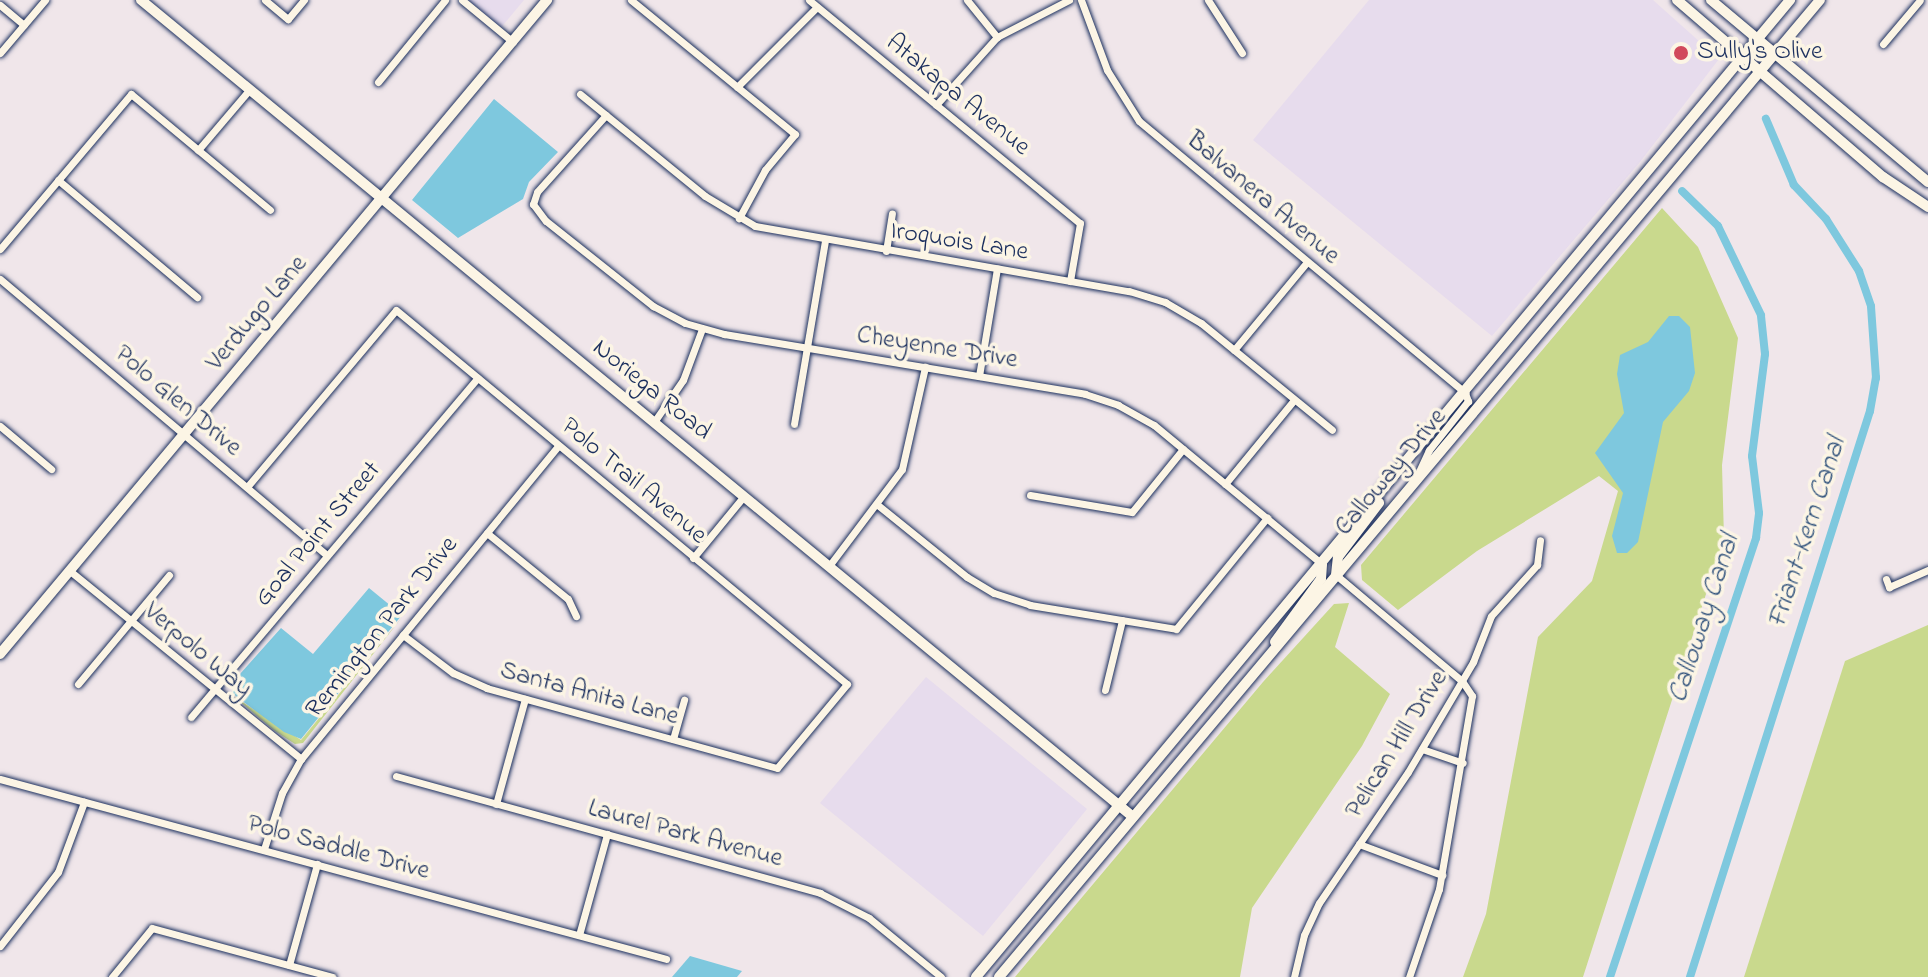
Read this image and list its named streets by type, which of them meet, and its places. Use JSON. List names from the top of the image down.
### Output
{
  "streets": {
    "main road": ["Verdugo Lane", "Noriega Road", "Calloway Drive"],
    "street": [
      "Atakapa Avenue",
      "Balvanera Avenue",
      "Iroquois Lane",
      "Cheyenne Drive",
      "Polo Glen Drive",
      "Polo Trail Avenue",
      "Goal Point Street",
      "Remington Park Drive",
      "Verpolo Way",
      "Santa Anita Lane",
      "Pelican Hill Drive",
      "Laurel Park Avenue",
      "Polo Saddle Drive"
    ]
  },
  "crossings": [
    ["Atakapa Avenue", "Iroquois Lane"],
    ["Balvanera Avenue", "Calloway Drive"],
    ["Iroquois Lane", "Cheyenne Drive"],
    ["Verdugo Lane", "Noriega Road"],
    ["Verdugo Lane", "Polo Glen Drive"],
    ["Verdugo Lane", "Verpolo Way"],
    ["Cheyenne Drive", "Calloway Drive"],
    ["Noriega Road", "Calloway Drive"],
    ["Polo Glen Drive", "Polo Trail Avenue"],
    ["Polo Glen Drive", "Goal Point Street"],
    ["Polo Trail Avenue", "Goal Point Street"],
    ["Polo Trail Avenue", "Remington Park Drive"],
    ["Polo Trail Avenue", "Santa Anita Lane"],
    ["Goal Point Street", "Verpolo Way"],
    ["Remington Park Drive", "Verpolo Way"],
    ["Remington Park Drive", "Santa Anita Lane"],
    ["Remington Park Drive", "Polo Saddle Drive"]
  ],
  "water": ["Friant-Kern Canal", "Calloway Canal"],
  "places": ["Sully's Olive"]
}
